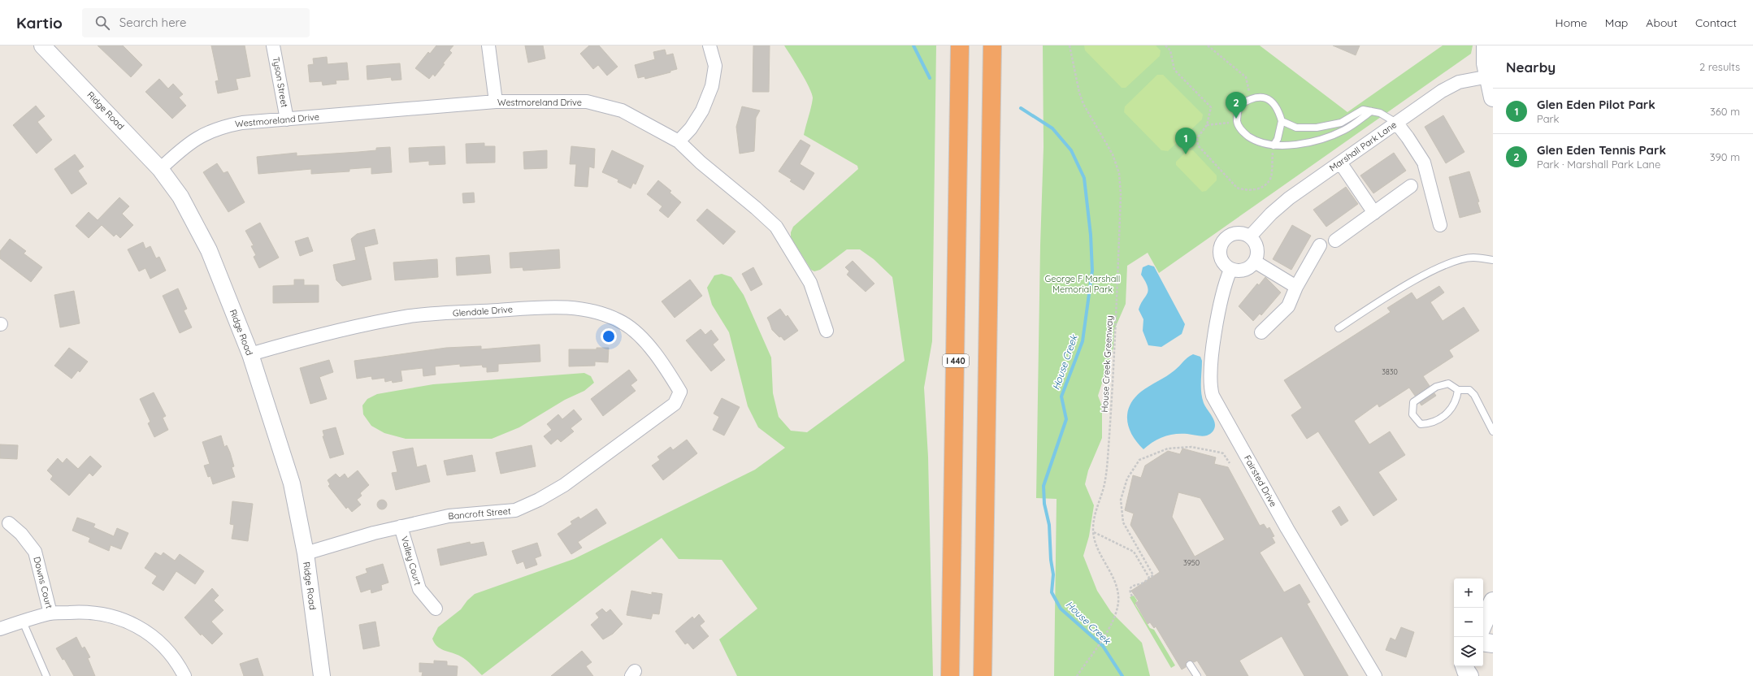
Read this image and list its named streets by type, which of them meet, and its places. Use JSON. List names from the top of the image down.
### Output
{
  "streets": {
    "highway": ["I 440"],
    "street": [
      "Tyson Street",
      "Westmoreland Drive",
      "Ridge Road",
      "Marshall Park Lane",
      "Glendale Drive",
      "Fairsted Drive",
      "Bancroft Street",
      "Valley Court",
      "Downs Court"
    ],
    "path": ["House Creek Greenway"]
  },
  "crossings": [
    ["Tyson Street", "Westmoreland Drive"],
    ["Westmoreland Drive", "Ridge Road"],
    ["Ridge Road", "Glendale Drive"],
    ["Ridge Road", "Bancroft Street"],
    ["Marshall Park Lane", "Fairsted Drive"],
    ["Glendale Drive", "Bancroft Street"],
    ["Bancroft Street", "Valley Court"]
  ],
  "water": ["House Creek"],
  "parks": ["George F Marshall Memorial Park"],
  "house_numbers": ["3830", "3950"],
  "page": {
    "header": "Kartio",
    "search": "Search here",
    "nav": [
      "Home",
      "Map",
      "About",
      "Contact"
    ],
    "heading": ["Nearby", "2 results"],
    "list": [
      {
        "mark": "1",
        "name": "Glen Eden Pilot Park",
        "note": "Park",
        "value": "360 m"
      },
      {
        "mark": "2",
        "name": "Glen Eden Tennis Park",
        "note": "Park · Marshall Park Lane",
        "value": "390 m"
      }
    ],
    "pins": ["2", "1"],
    "map_buttons": ["+", "−"]
  }
}
